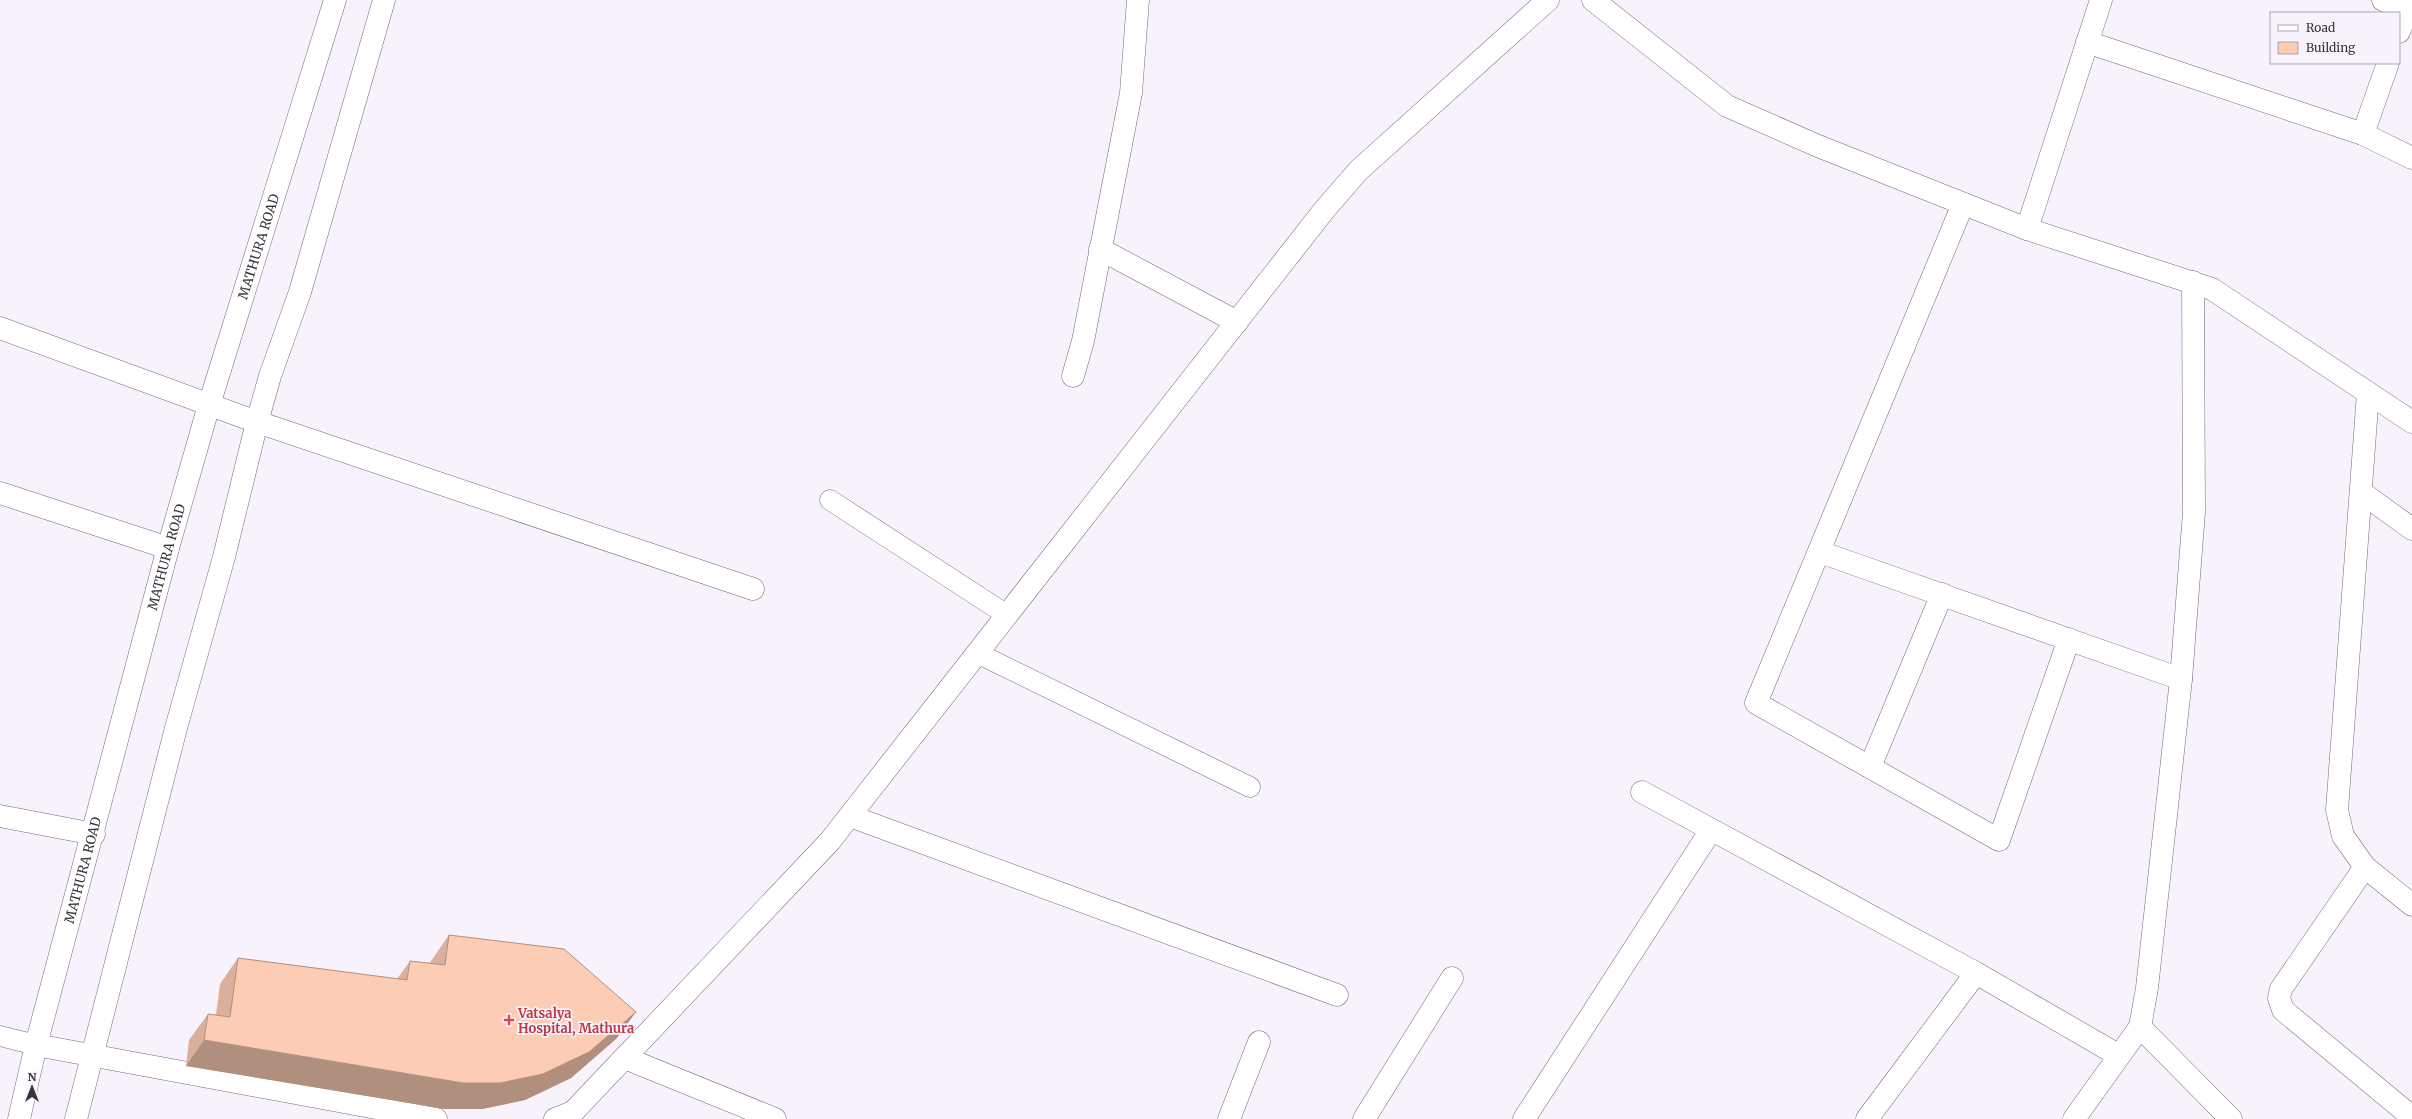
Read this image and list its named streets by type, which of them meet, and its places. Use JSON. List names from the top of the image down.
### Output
{
  "streets": {
    "street": ["MATHURA ROAD"]
  },
  "places": {
    "health": ["Vatsalya Hospital, Mathura"]
  },
  "legend": ["Road", "Building"],
  "north": "top"
}
